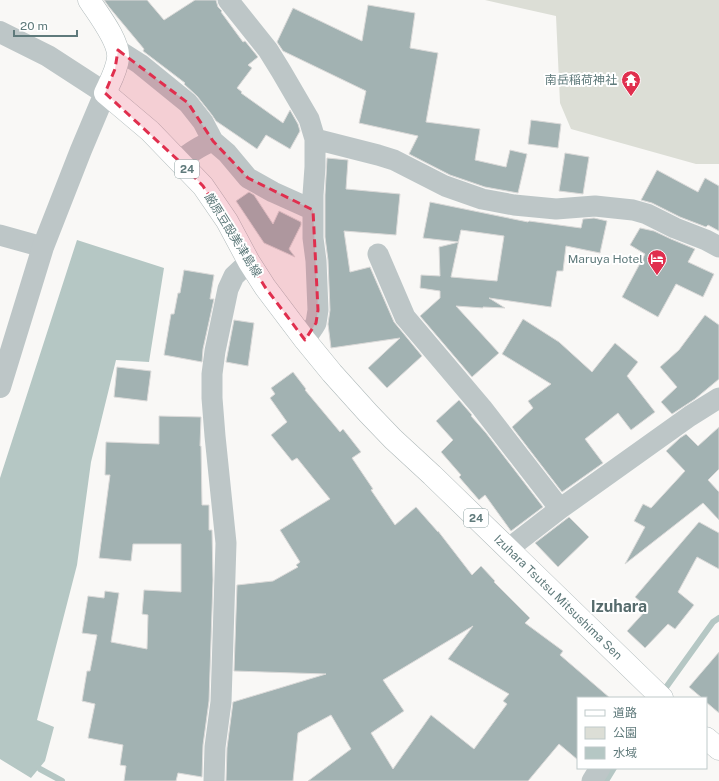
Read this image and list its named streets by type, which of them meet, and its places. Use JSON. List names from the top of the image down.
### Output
{
  "streets": {
    "main road": ["24", "厳原豆酘美津島線", "Izuhara Tsutsu Mitsushima Sen"]
  },
  "crossings": [
    ["厳原豆酘美津島線", "Izuhara Tsutsu Mitsushima Sen"]
  ],
  "districts": ["Izuhara"],
  "places": {
    "temple": ["南岳稲荷神社"],
    "hotel": ["Maruya Hotel"]
  },
  "legend": ["道路", "公園", "水域"],
  "scale_bar": "20 m"
}
